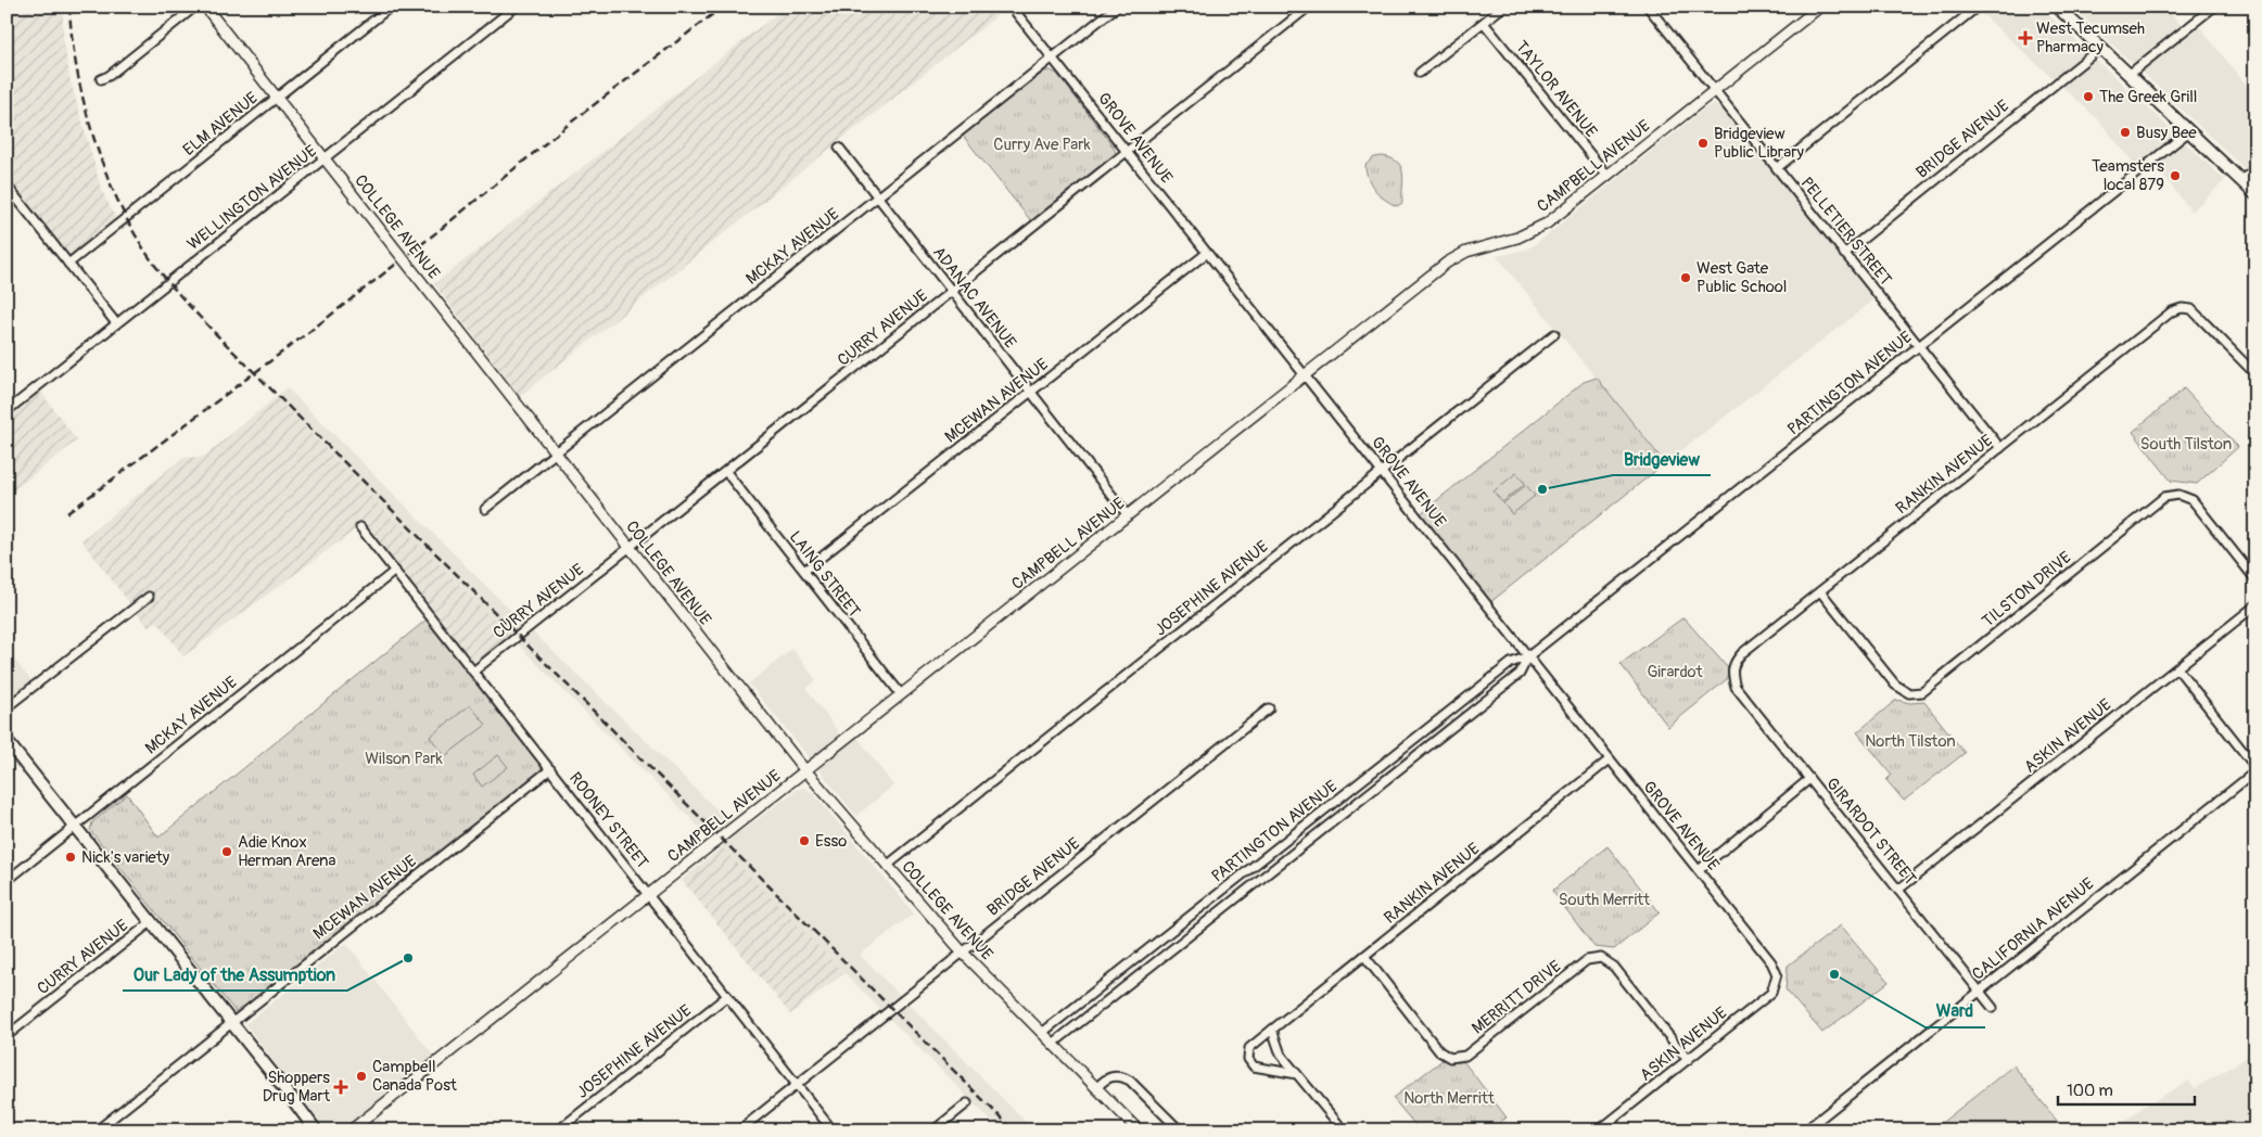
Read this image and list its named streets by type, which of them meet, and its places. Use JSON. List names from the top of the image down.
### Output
{
  "streets": {
    "street": [
      "TAYLOR AVENUE",
      "ELM AVENUE",
      "GROVE AVENUE",
      "BRIDGE AVENUE",
      "CAMPBELL AVENUE",
      "WELLINGTON AVENUE",
      "COLLEGE AVENUE",
      "PELLETIER STREET",
      "MCKAY AVENUE",
      "ADANAC AVENUE",
      "CURRY AVENUE",
      "PARTINGTON AVENUE",
      "MCEWAN AVENUE",
      "RANKIN AVENUE",
      "LAING STREET",
      "JOSEPHINE AVENUE",
      "TILSTON DRIVE",
      "ASKIN AVENUE",
      "ROONEY STREET",
      "GIRARDOT STREET",
      "CALIFORNIA AVENUE",
      "MERRITT DRIVE"
    ]
  },
  "crossings": [
    ["TAYLOR AVENUE", "CAMPBELL AVENUE"],
    ["ELM AVENUE", "COLLEGE AVENUE"],
    ["GROVE AVENUE", "CAMPBELL AVENUE"],
    ["GROVE AVENUE", "MCKAY AVENUE"],
    ["GROVE AVENUE", "CURRY AVENUE"],
    ["GROVE AVENUE", "PARTINGTON AVENUE"],
    ["GROVE AVENUE", "MCEWAN AVENUE"],
    ["GROVE AVENUE", "RANKIN AVENUE"],
    ["GROVE AVENUE", "JOSEPHINE AVENUE"],
    ["GROVE AVENUE", "ASKIN AVENUE"],
    ["BRIDGE AVENUE", "COLLEGE AVENUE"],
    ["BRIDGE AVENUE", "PELLETIER STREET"],
    ["BRIDGE AVENUE", "ROONEY STREET"],
    ["CAMPBELL AVENUE", "COLLEGE AVENUE"],
    ["CAMPBELL AVENUE", "PELLETIER STREET"],
    ["CAMPBELL AVENUE", "ADANAC AVENUE"],
    ["CAMPBELL AVENUE", "LAING STREET"],
    ["CAMPBELL AVENUE", "ROONEY STREET"],
    ["WELLINGTON AVENUE", "COLLEGE AVENUE"],
    ["COLLEGE AVENUE", "MCKAY AVENUE"],
    ["COLLEGE AVENUE", "CURRY AVENUE"],
    ["COLLEGE AVENUE", "PARTINGTON AVENUE"],
    ["COLLEGE AVENUE", "JOSEPHINE AVENUE"],
    ["PELLETIER STREET", "PARTINGTON AVENUE"],
    ["PELLETIER STREET", "RANKIN AVENUE"],
    ["MCKAY AVENUE", "ADANAC AVENUE"],
    ["MCKAY AVENUE", "ROONEY STREET"],
    ["ADANAC AVENUE", "CURRY AVENUE"],
    ["ADANAC AVENUE", "MCEWAN AVENUE"],
    ["CURRY AVENUE", "LAING STREET"],
    ["CURRY AVENUE", "ROONEY STREET"],
    ["MCEWAN AVENUE", "LAING STREET"],
    ["MCEWAN AVENUE", "ROONEY STREET"],
    ["RANKIN AVENUE", "TILSTON DRIVE"],
    ["RANKIN AVENUE", "GIRARDOT STREET"],
    ["RANKIN AVENUE", "MERRITT DRIVE"],
    ["JOSEPHINE AVENUE", "ROONEY STREET"],
    ["ASKIN AVENUE", "GIRARDOT STREET"],
    ["ASKIN AVENUE", "MERRITT DRIVE"],
    ["GIRARDOT STREET", "CALIFORNIA AVENUE"]
  ],
  "parks": [
    "Curry Ave Park",
    "South Tilston",
    "Girardot",
    "North Tilston",
    "Wilson Park",
    "South Merritt",
    "North Merritt"
  ],
  "places": {
    "health": ["West Tecumseh Pharmacy", "Shoppers Drug Mart"],
    "other": [
      "The Greek Grill",
      "Busy Bee",
      "Bridgeview Public Library",
      "Teamsters local 879",
      "West Gate Public School",
      "Bridgeview",
      "Esso",
      "Adie Knox Herman Arena",
      "Nick's variety",
      "Our Lady of the Assumption",
      "Ward",
      "Campbell Canada Post"
    ]
  },
  "scale_bar": "100 m"
}
